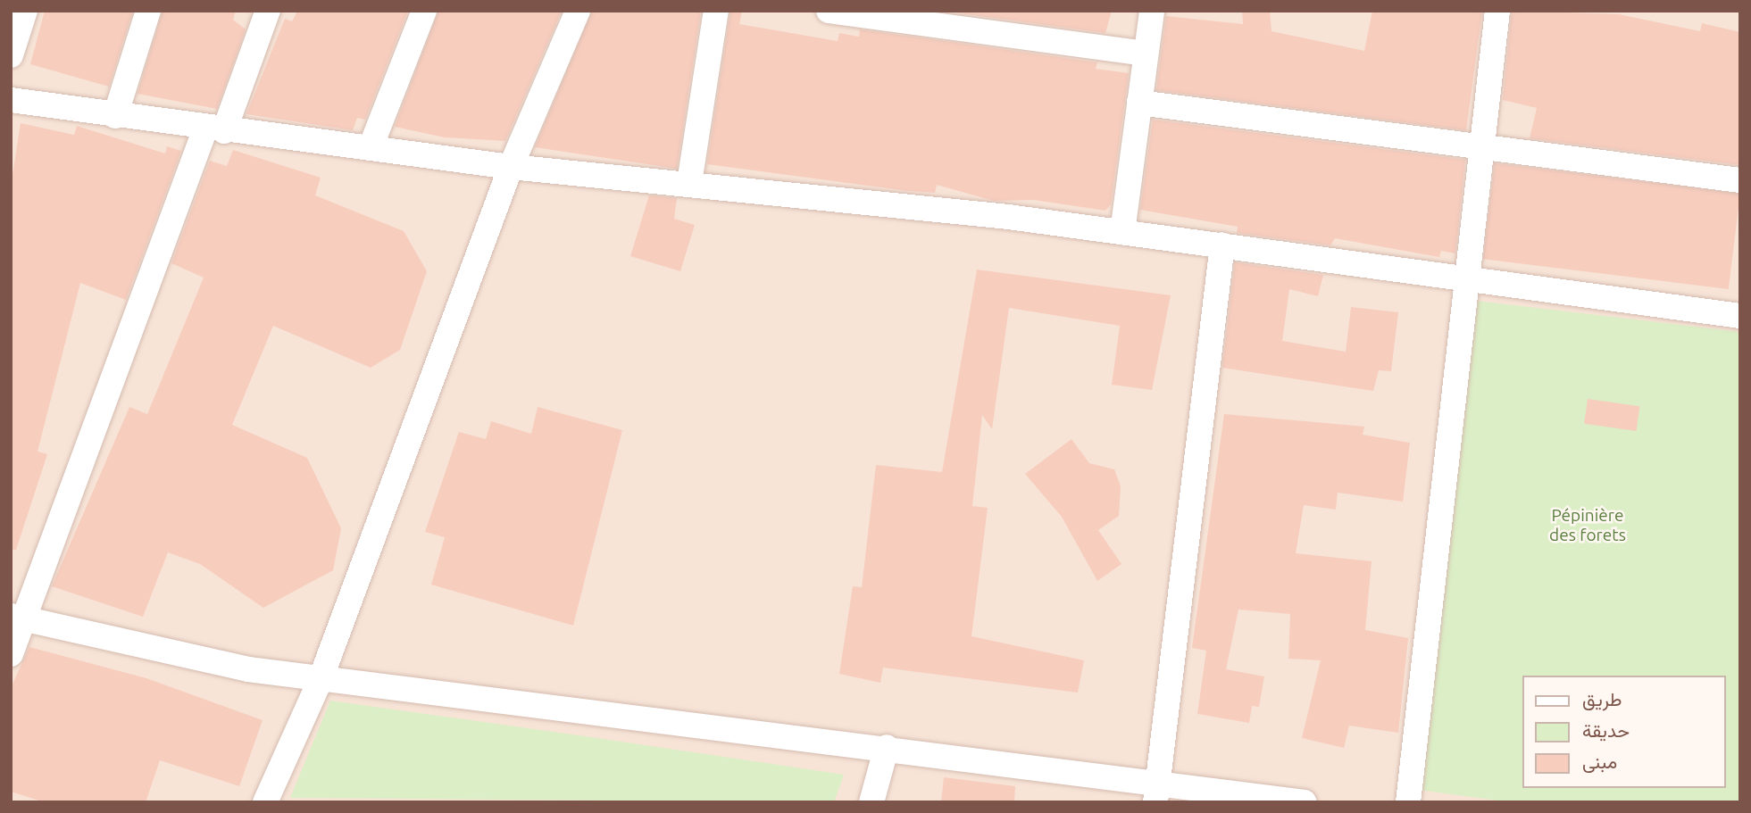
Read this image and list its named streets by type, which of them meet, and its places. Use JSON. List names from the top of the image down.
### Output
{
  "parks": ["Pépinière des forets"],
  "legend": ["طريق", "حديقة", "مبنى"]
}
